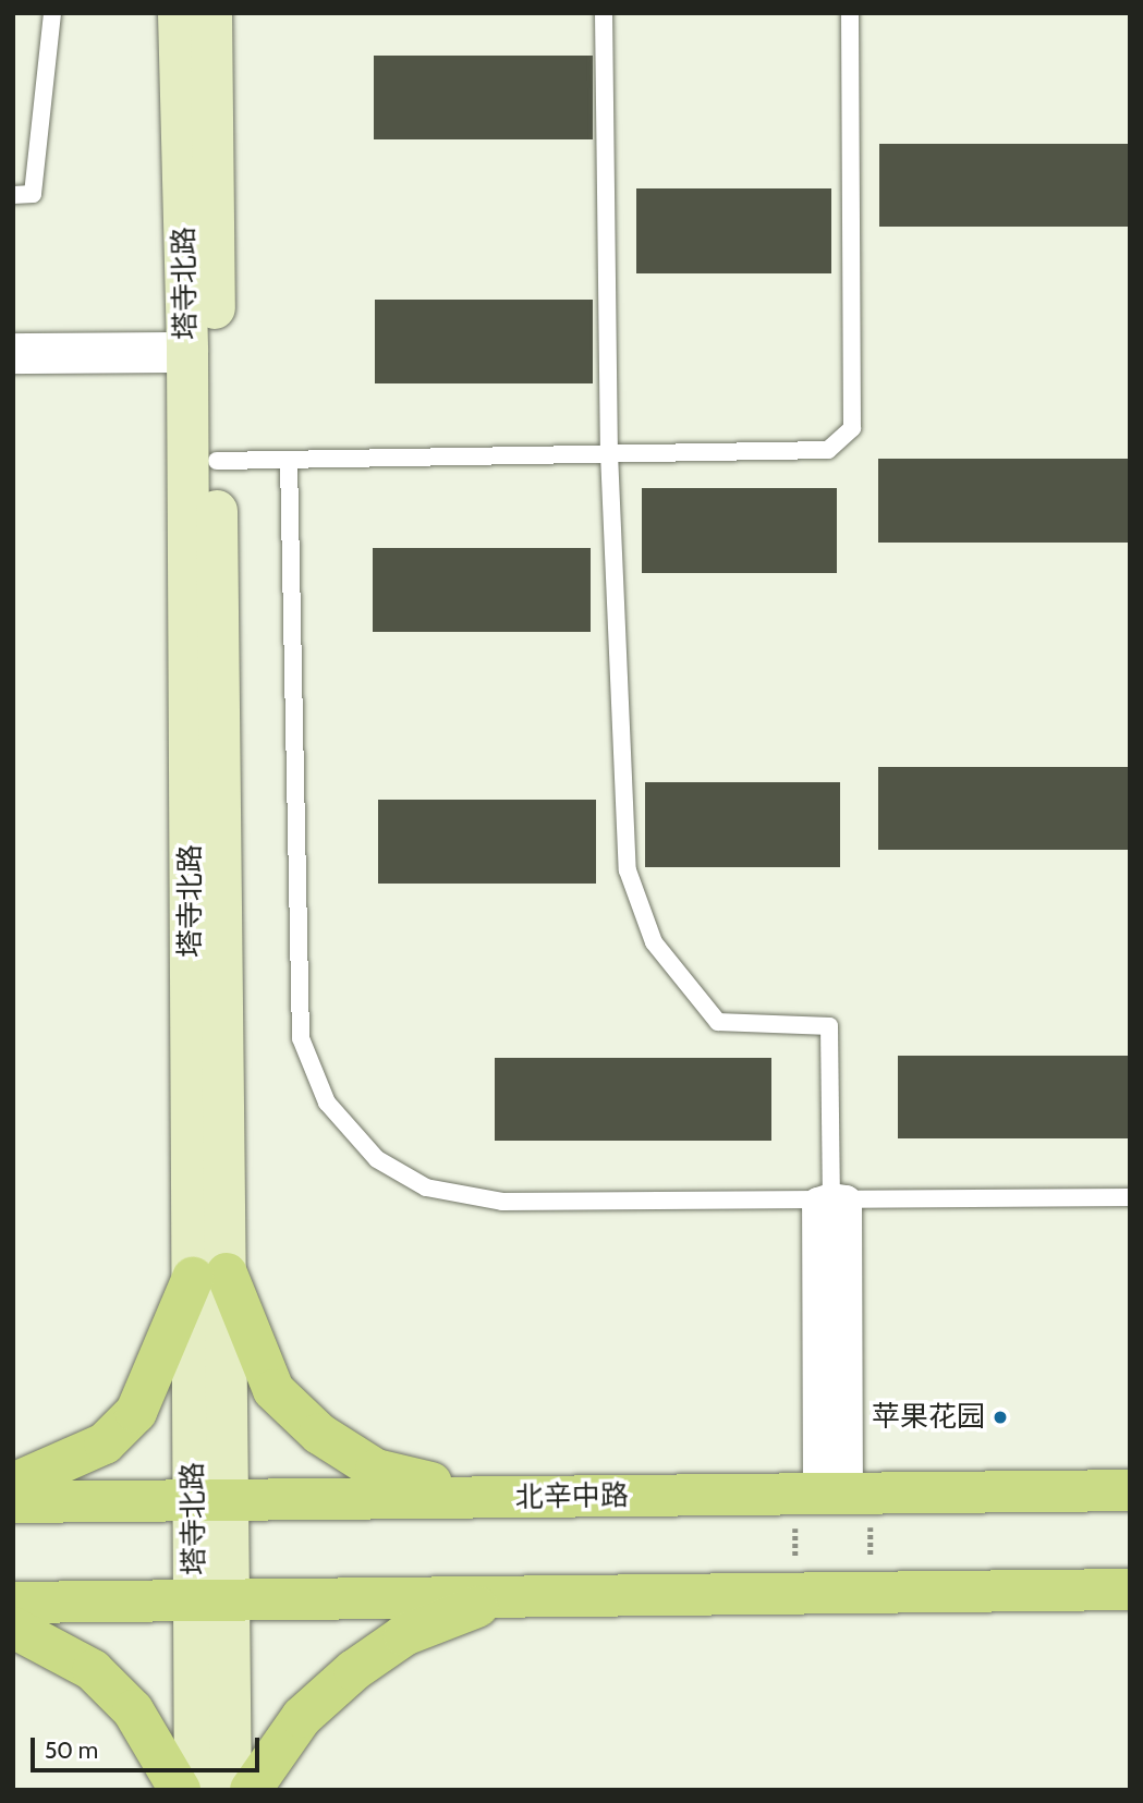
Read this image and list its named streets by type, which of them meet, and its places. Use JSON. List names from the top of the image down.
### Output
{
  "streets": {
    "main road": ["塔寺北路", "北辛中路"]
  },
  "crossings": [
    ["塔寺北路", "北辛中路"]
  ],
  "places": ["苹果花园"],
  "scale_bar": "50 m"
}
